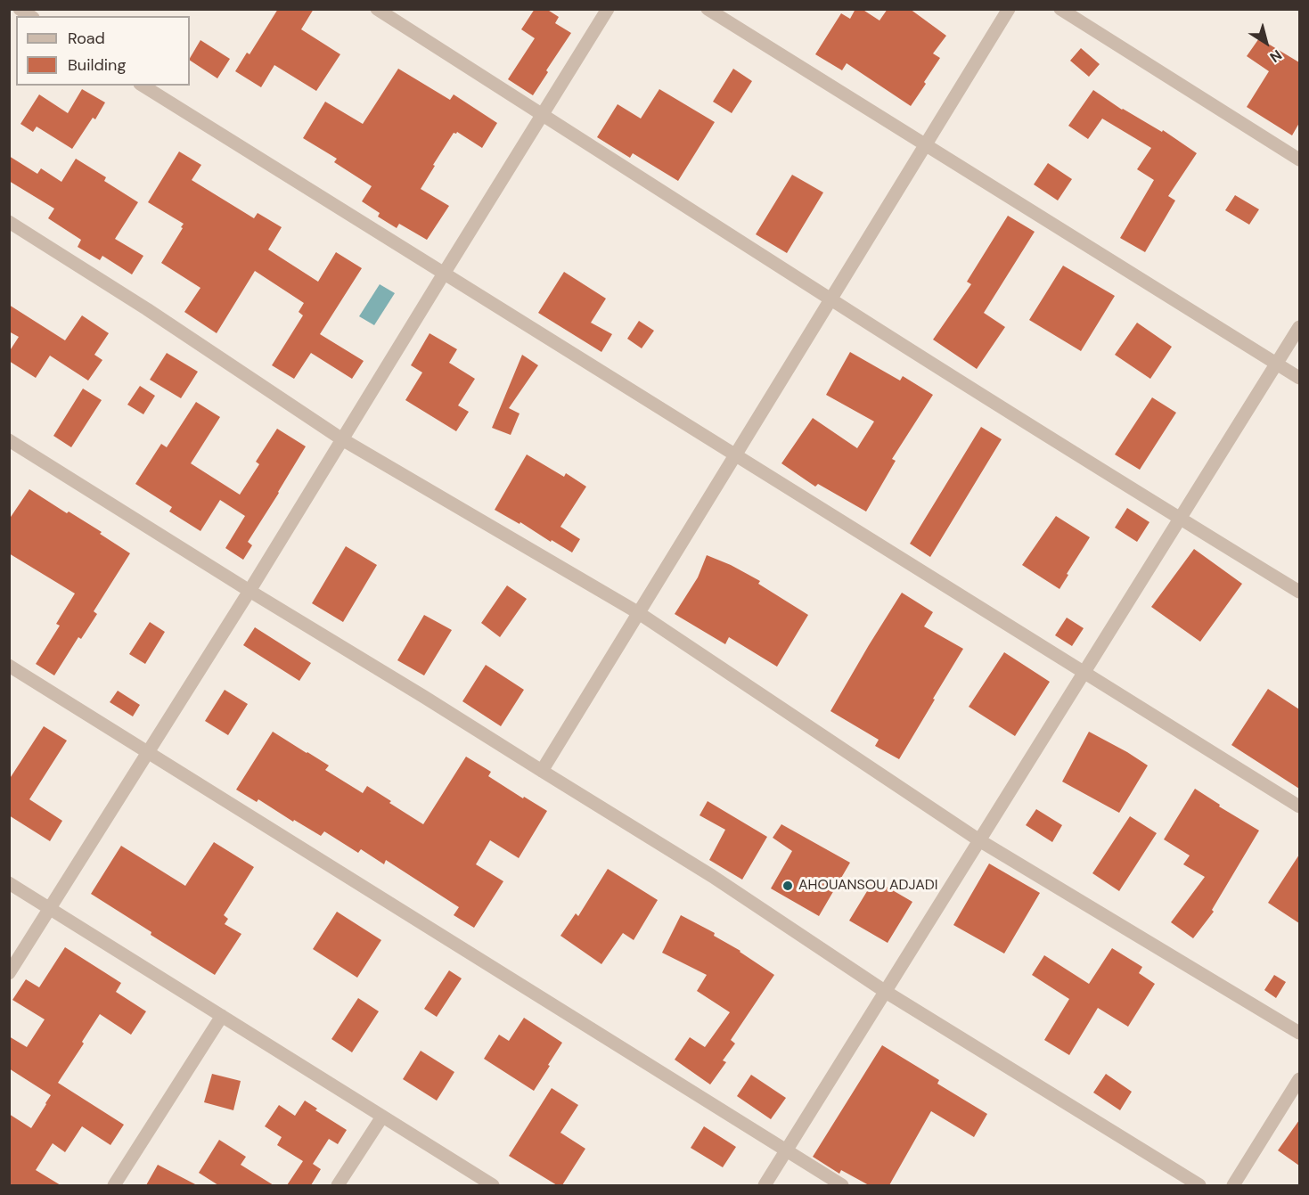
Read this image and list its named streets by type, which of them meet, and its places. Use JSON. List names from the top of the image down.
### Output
{
  "places": ["AHOUANSOU ADJADI"],
  "legend": ["Road", "Building"],
  "north": "bottom right"
}
